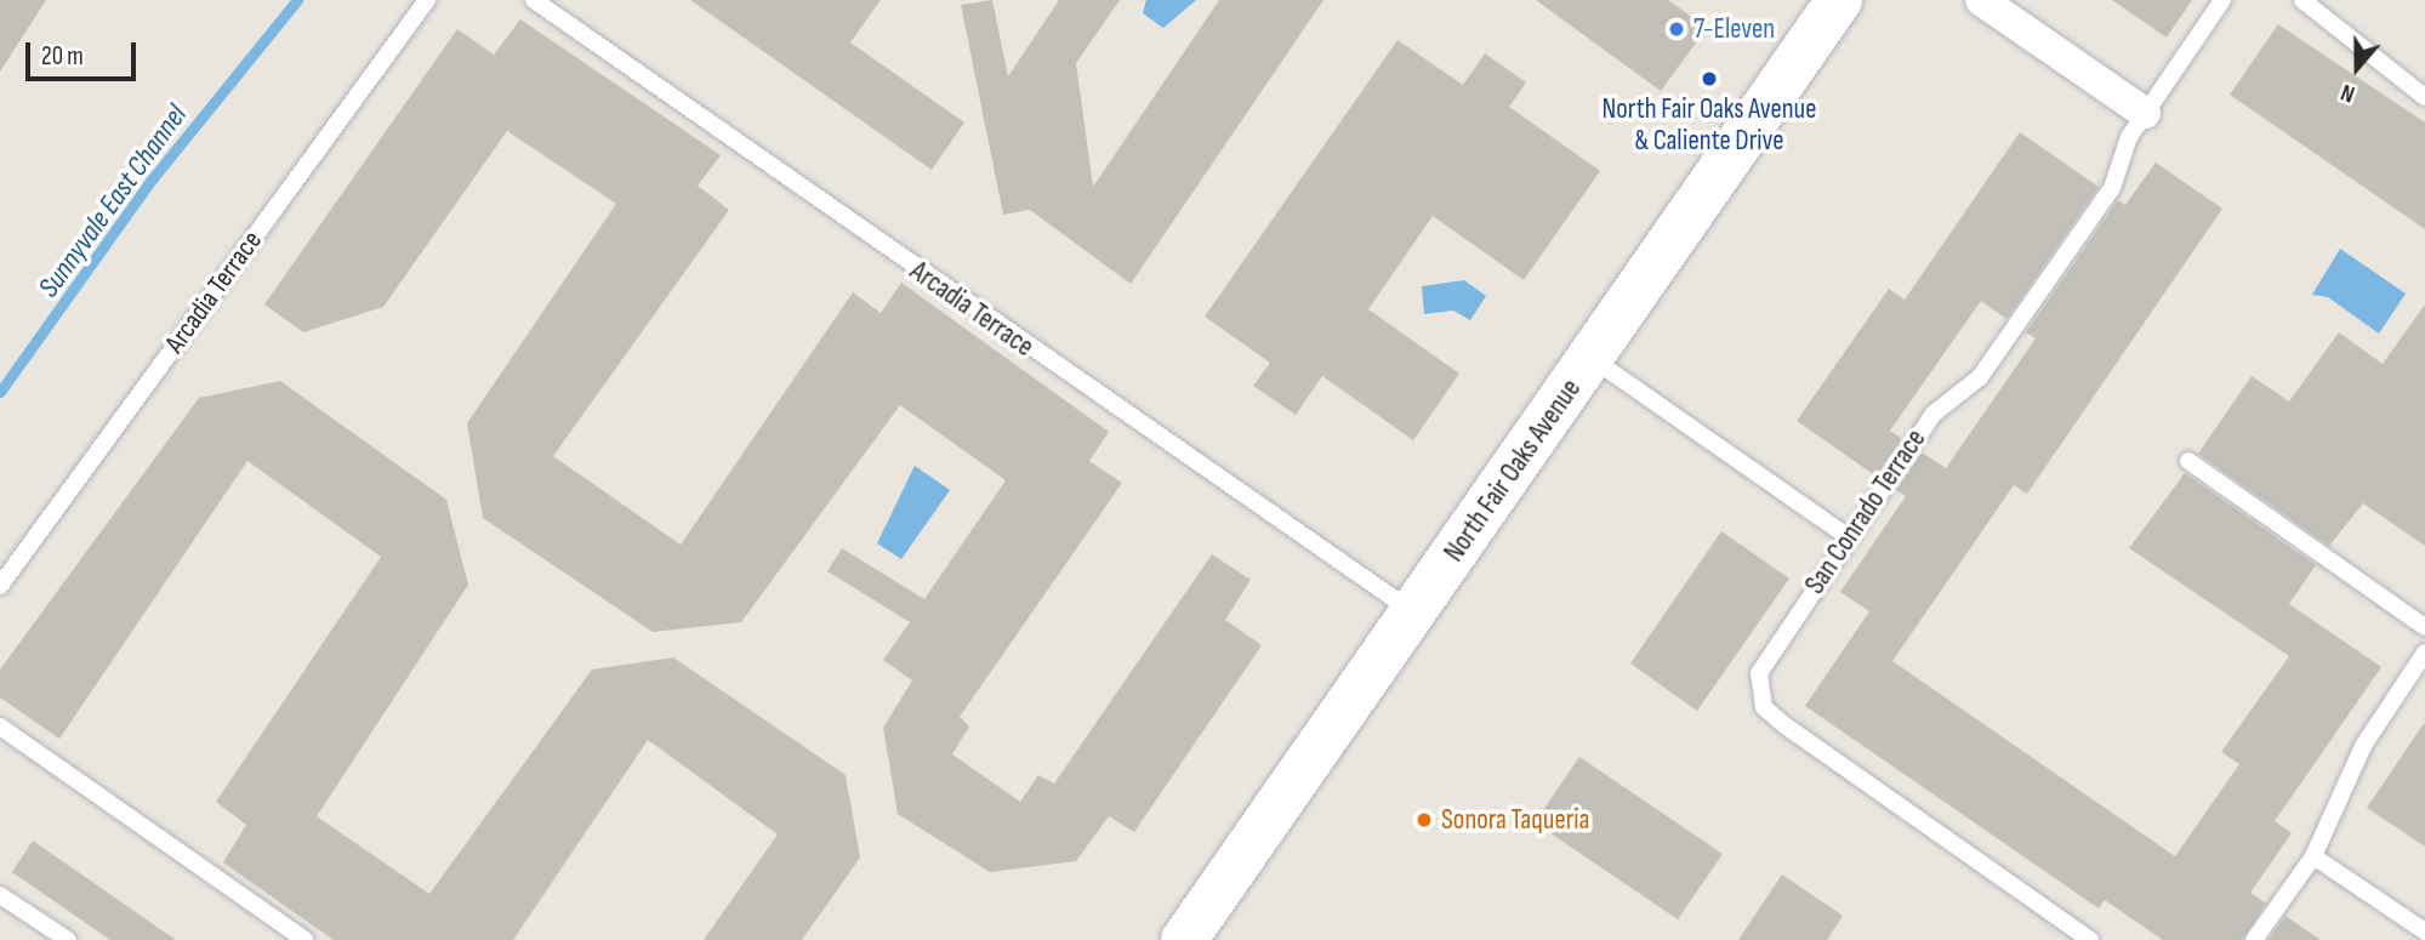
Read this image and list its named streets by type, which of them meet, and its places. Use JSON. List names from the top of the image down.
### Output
{
  "streets": {
    "main road": ["North Fair Oaks Avenue"],
    "lane": ["Arcadia Terrace", "San Conrado Terrace"]
  },
  "crossings": [
    ["Arcadia Terrace", "North Fair Oaks Avenue"]
  ],
  "water": ["Sunnyvale East Channel"],
  "places": ["7-Eleven", "North Fair Oaks Avenue & Caliente Drive", "Sonora Taqueria"],
  "scale_bar": "20 m",
  "north": "bottom"
}
